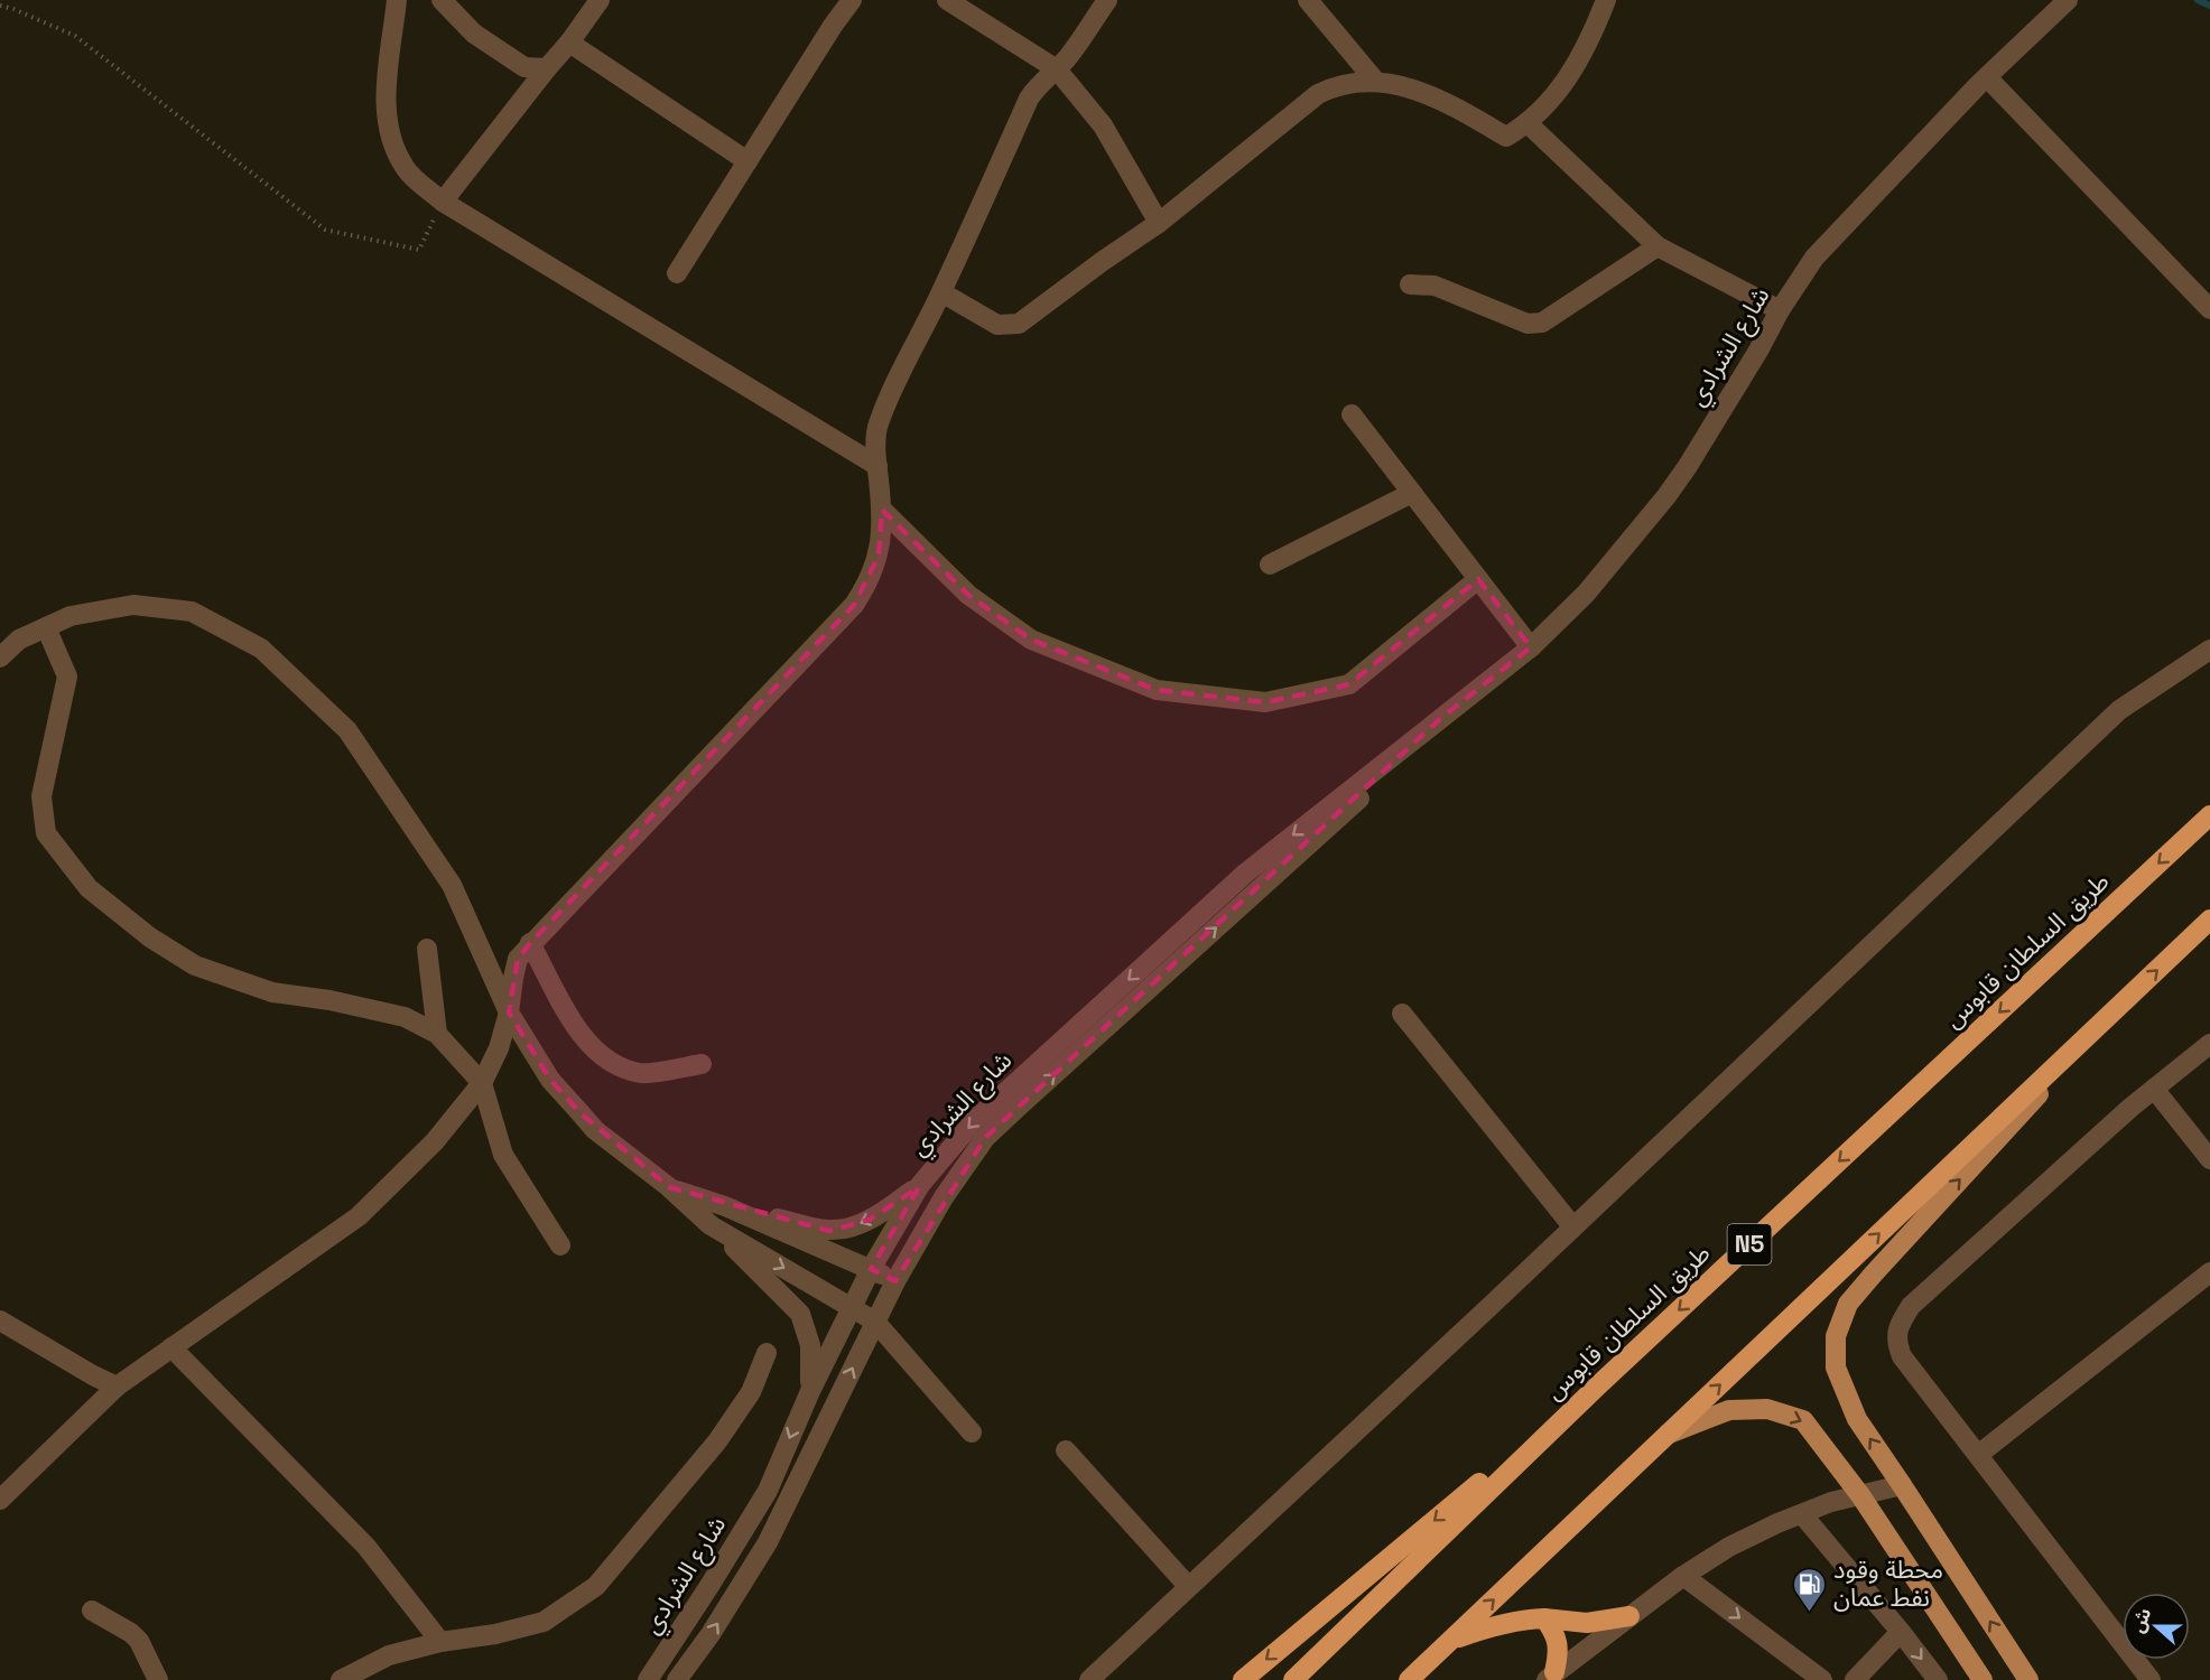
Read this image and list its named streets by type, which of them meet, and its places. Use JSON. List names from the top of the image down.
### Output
{
  "streets": {
    "highway": ["طريق السلطان قابوس", "N5"],
    "street": ["شارع الشرادي"]
  },
  "places": {
    "fuel station": ["محطة وقود نفط عمان"]
  },
  "north": "left"
}
